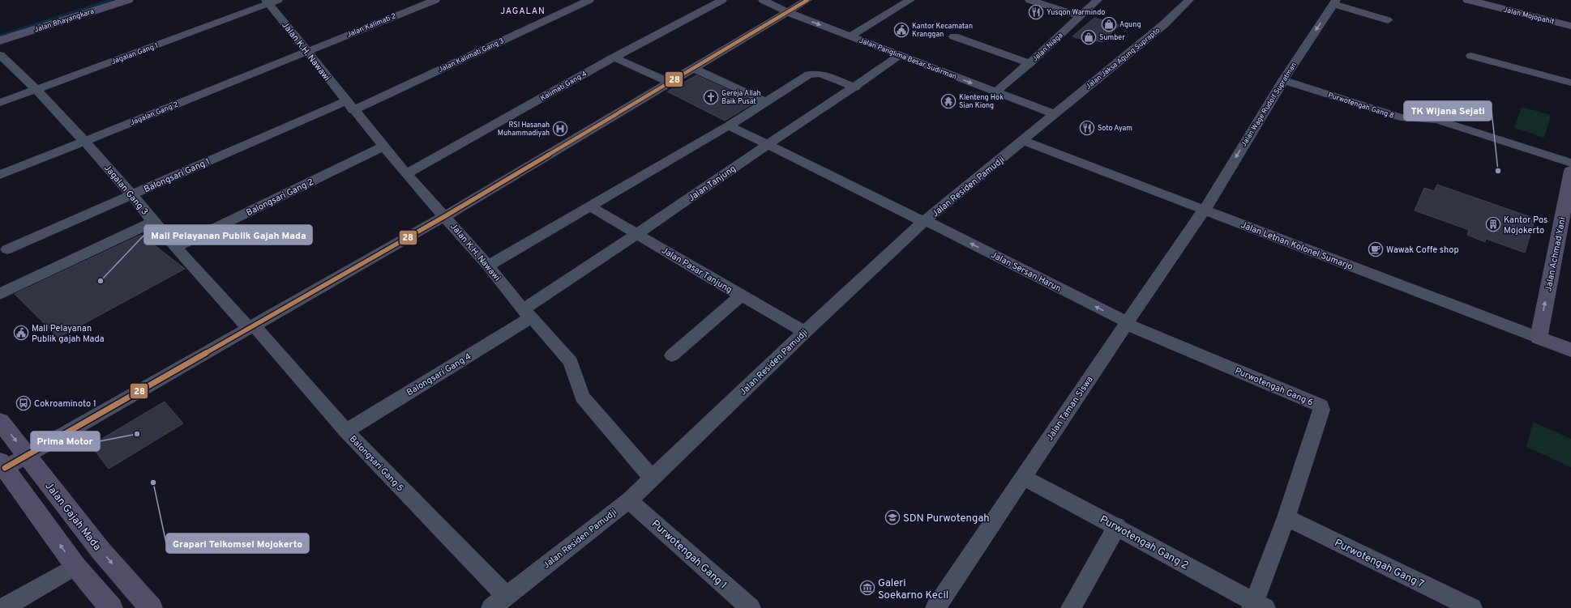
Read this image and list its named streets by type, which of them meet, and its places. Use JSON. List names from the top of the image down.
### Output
{
  "streets": {
    "main road": [
      "Jalan Mojopahit",
      "Jalan Bhayangkara",
      "Jalan Letnan Kolonel Sumarjo",
      "Jalan Achmad Yani",
      "Jalan Gajah Mada"
    ],
    "street": [
      "Jalan Kalimati 2",
      "Jalan Niaga",
      "Jalan K.H. Nawawi",
      "Jagalan Gang 1",
      "Jalan Kalimati Gang 3",
      "Jalan Panglima Besar Sudirman",
      "Jalan Jaksa Agung Suprapto",
      "Kalimati Gang 4",
      "Jalan Wage Rudolf Supratman",
      "Purwotengah Gang 8",
      "Jagalan Gang 2",
      "Balongsari Gang 1",
      "Jalan Tanjung",
      "Jalan Residen Pamudji",
      "Jagalan Gang 3",
      "Balongsari Gang 2",
      "Jalan Pasar Tanjung",
      "Jalan Sersan Harun",
      "Balongsari Gang 4",
      "Purwotengah Gang 6",
      "Jalan Taman Siswa",
      "Balongsari Gang 5",
      "Purwotengah Gang 2",
      "Purwotengah Gang 1",
      "Purwotengah Gang 7"
    ]
  },
  "crossings": [
    ["Jalan Kalimati 2", "Jalan K.H. Nawawi"],
    ["Jalan Kalimati 2", "Jagalan Gang 2"],
    ["Jalan Niaga", "Jalan Panglima Besar Sudirman"],
    ["Jalan K.H. Nawawi", "Jagalan Gang 1"],
    ["Jalan K.H. Nawawi", "Jalan Kalimati Gang 3"],
    ["Jalan K.H. Nawawi", "Kalimati Gang 4"],
    ["Jalan K.H. Nawawi", "Jagalan Gang 2"],
    ["Jalan K.H. Nawawi", "Balongsari Gang 1"],
    ["Jalan K.H. Nawawi", "Jalan Tanjung"],
    ["Jalan K.H. Nawawi", "Jalan Residen Pamudji"],
    ["Jalan K.H. Nawawi", "Balongsari Gang 2"],
    ["Jalan K.H. Nawawi", "Balongsari Gang 4"],
    ["Jagalan Gang 1", "Jagalan Gang 3"],
    ["Jalan Kalimati Gang 3", "Balongsari Gang 1"],
    ["Jalan Panglima Besar Sudirman", "Jalan Jaksa Agung Suprapto"],
    ["Jalan Panglima Besar Sudirman", "Jalan Tanjung"],
    ["Jalan Panglima Besar Sudirman", "Jalan Residen Pamudji"],
    ["Jalan Jaksa Agung Suprapto", "Jalan Residen Pamudji"],
    ["Jalan Wage Rudolf Supratman", "Purwotengah Gang 8"],
    ["Jalan Wage Rudolf Supratman", "Jalan Letnan Kolonel Sumarjo"],
    ["Jalan Wage Rudolf Supratman", "Jalan Taman Siswa"],
    ["Jagalan Gang 2", "Jagalan Gang 3"],
    ["Balongsari Gang 1", "Jagalan Gang 3"],
    ["Jalan Tanjung", "Jalan Pasar Tanjung"],
    ["Jalan Tanjung", "Jalan Sersan Harun"],
    ["Jalan Tanjung", "Balongsari Gang 4"],
    ["Jalan Residen Pamudji", "Jalan Letnan Kolonel Sumarjo"],
    ["Jalan Residen Pamudji", "Jalan Pasar Tanjung"],
    ["Jalan Residen Pamudji", "Jalan Sersan Harun"],
    ["Jalan Residen Pamudji", "Balongsari Gang 5"],
    ["Jalan Residen Pamudji", "Purwotengah Gang 1"],
    ["Jagalan Gang 3", "Balongsari Gang 2"],
    ["Jagalan Gang 3", "Balongsari Gang 5"],
    ["Jalan Letnan Kolonel Sumarjo", "Jalan Achmad Yani"],
    ["Jalan Letnan Kolonel Sumarjo", "Jalan Taman Siswa"],
    ["Jalan Sersan Harun", "Purwotengah Gang 6"],
    ["Jalan Sersan Harun", "Jalan Taman Siswa"],
    ["Balongsari Gang 4", "Balongsari Gang 5"],
    ["Purwotengah Gang 6", "Jalan Taman Siswa"],
    ["Purwotengah Gang 6", "Purwotengah Gang 2"],
    ["Purwotengah Gang 6", "Purwotengah Gang 7"],
    ["Jalan Taman Siswa", "Purwotengah Gang 2"]
  ],
  "one_way": ["Jalan Wage Rudolf Supratman", "Jalan Achmad Yani", "Jalan Sersan Harun"],
  "districts": ["JAGALAN"],
  "places": {
    "restaurant": ["Yusqon Warmindo", "Soto Ayam"],
    "shop": ["Agung", "Sumber"],
    "public building": ["Kantor Kecamatan Kranggan", "Mall Pelayanan Publik gajah Mada"],
    "church": ["Gereja Allah Baik Pusat"],
    "temple": ["Klenteng Hok Sian Kiong"],
    "hospital": ["RSI Hasanah Muhammadiyah"],
    "other": [
      "TK Wijana Sejati",
      "Mall Pelayanan Publik Gajah Mada",
      "Prima Motor",
      "Grapari Telkomsel Mojokerto"
    ],
    "building": ["Kantor Pos Mojokerto"],
    "cafe": ["Wawak Coffe shop"],
    "bus stop": ["Cokroaminoto 1"],
    "school or university": ["SDN Purwotengah"],
    "museum": ["Galeri Soekarno Kecil"]
  },
  "lines": ["transit line 28"]
}
